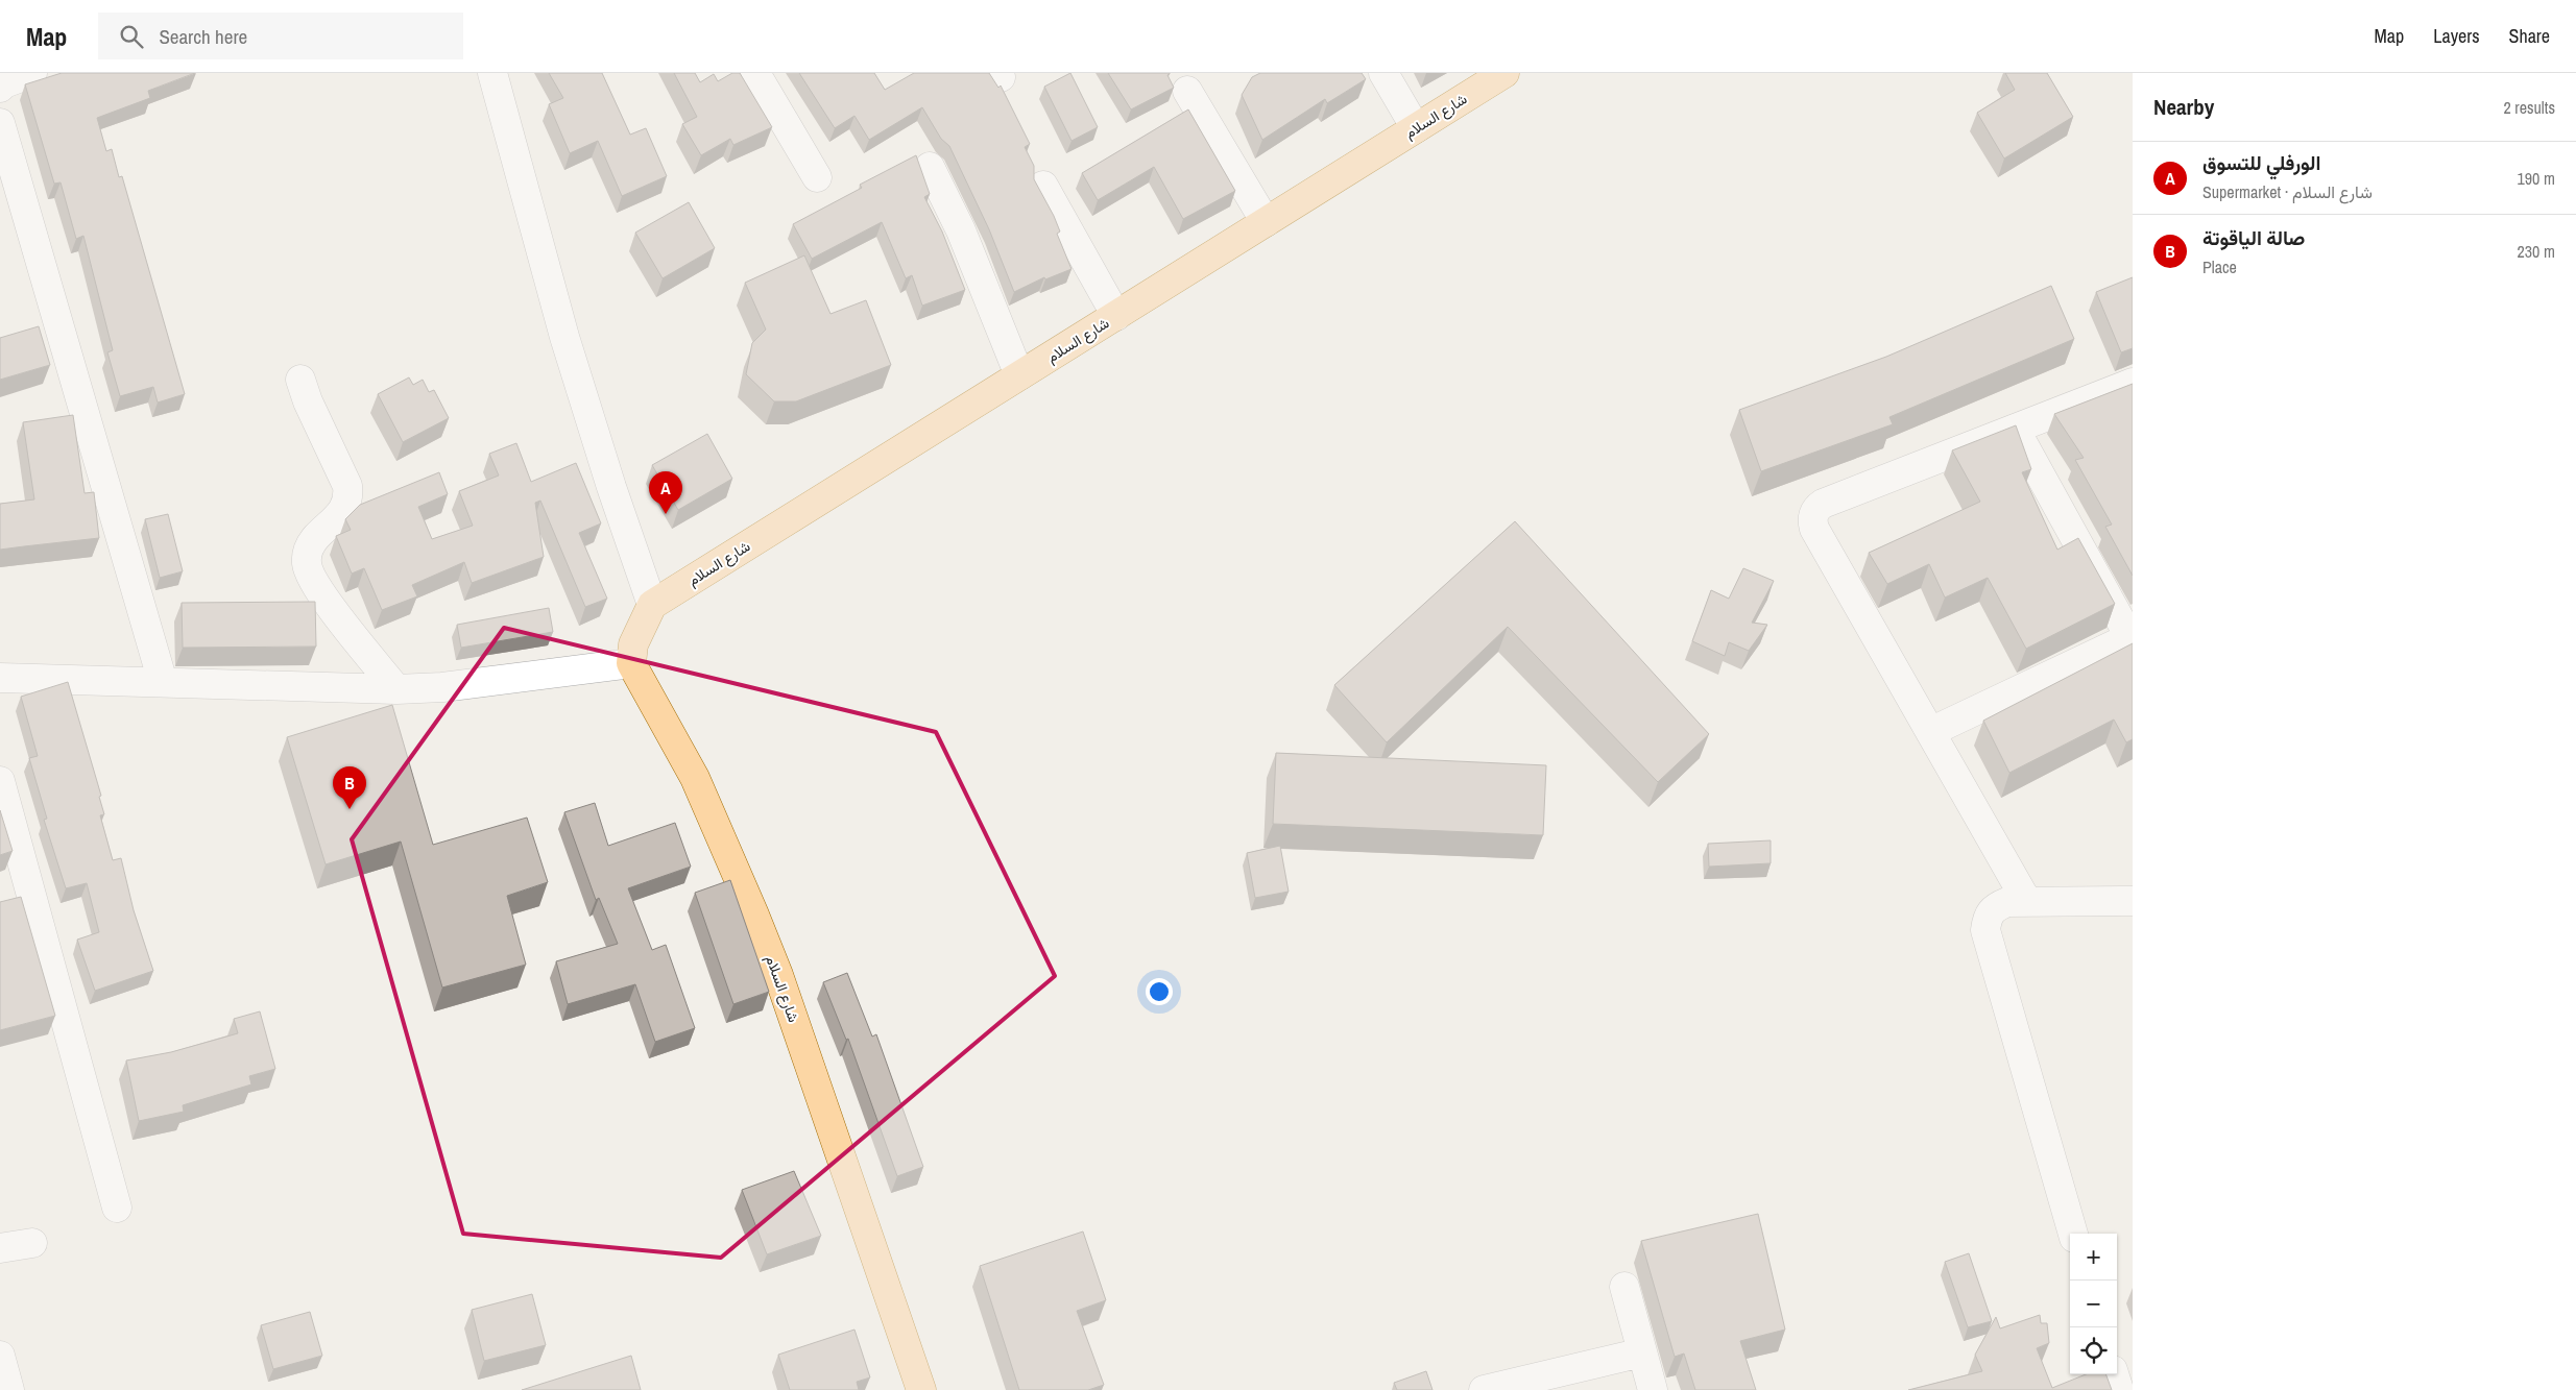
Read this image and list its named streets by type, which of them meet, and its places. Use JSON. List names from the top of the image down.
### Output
{
  "streets": {
    "main road": ["شارع السلام"]
  },
  "page": {
    "header": "Map",
    "search": "Search here",
    "nav": ["Map", "Layers", "Share"],
    "heading": ["Nearby", "2 results"],
    "list": [
      {
        "mark": "A",
        "name": "الورفلي للتسوق",
        "note": "Supermarket · شارع السلام",
        "value": "190 m"
      },
      {
        "mark": "B",
        "name": "صالة الياقوتة",
        "note": "Place",
        "value": "230 m"
      }
    ],
    "pins": ["A", "B"],
    "map_buttons": ["+", "−"]
  }
}
